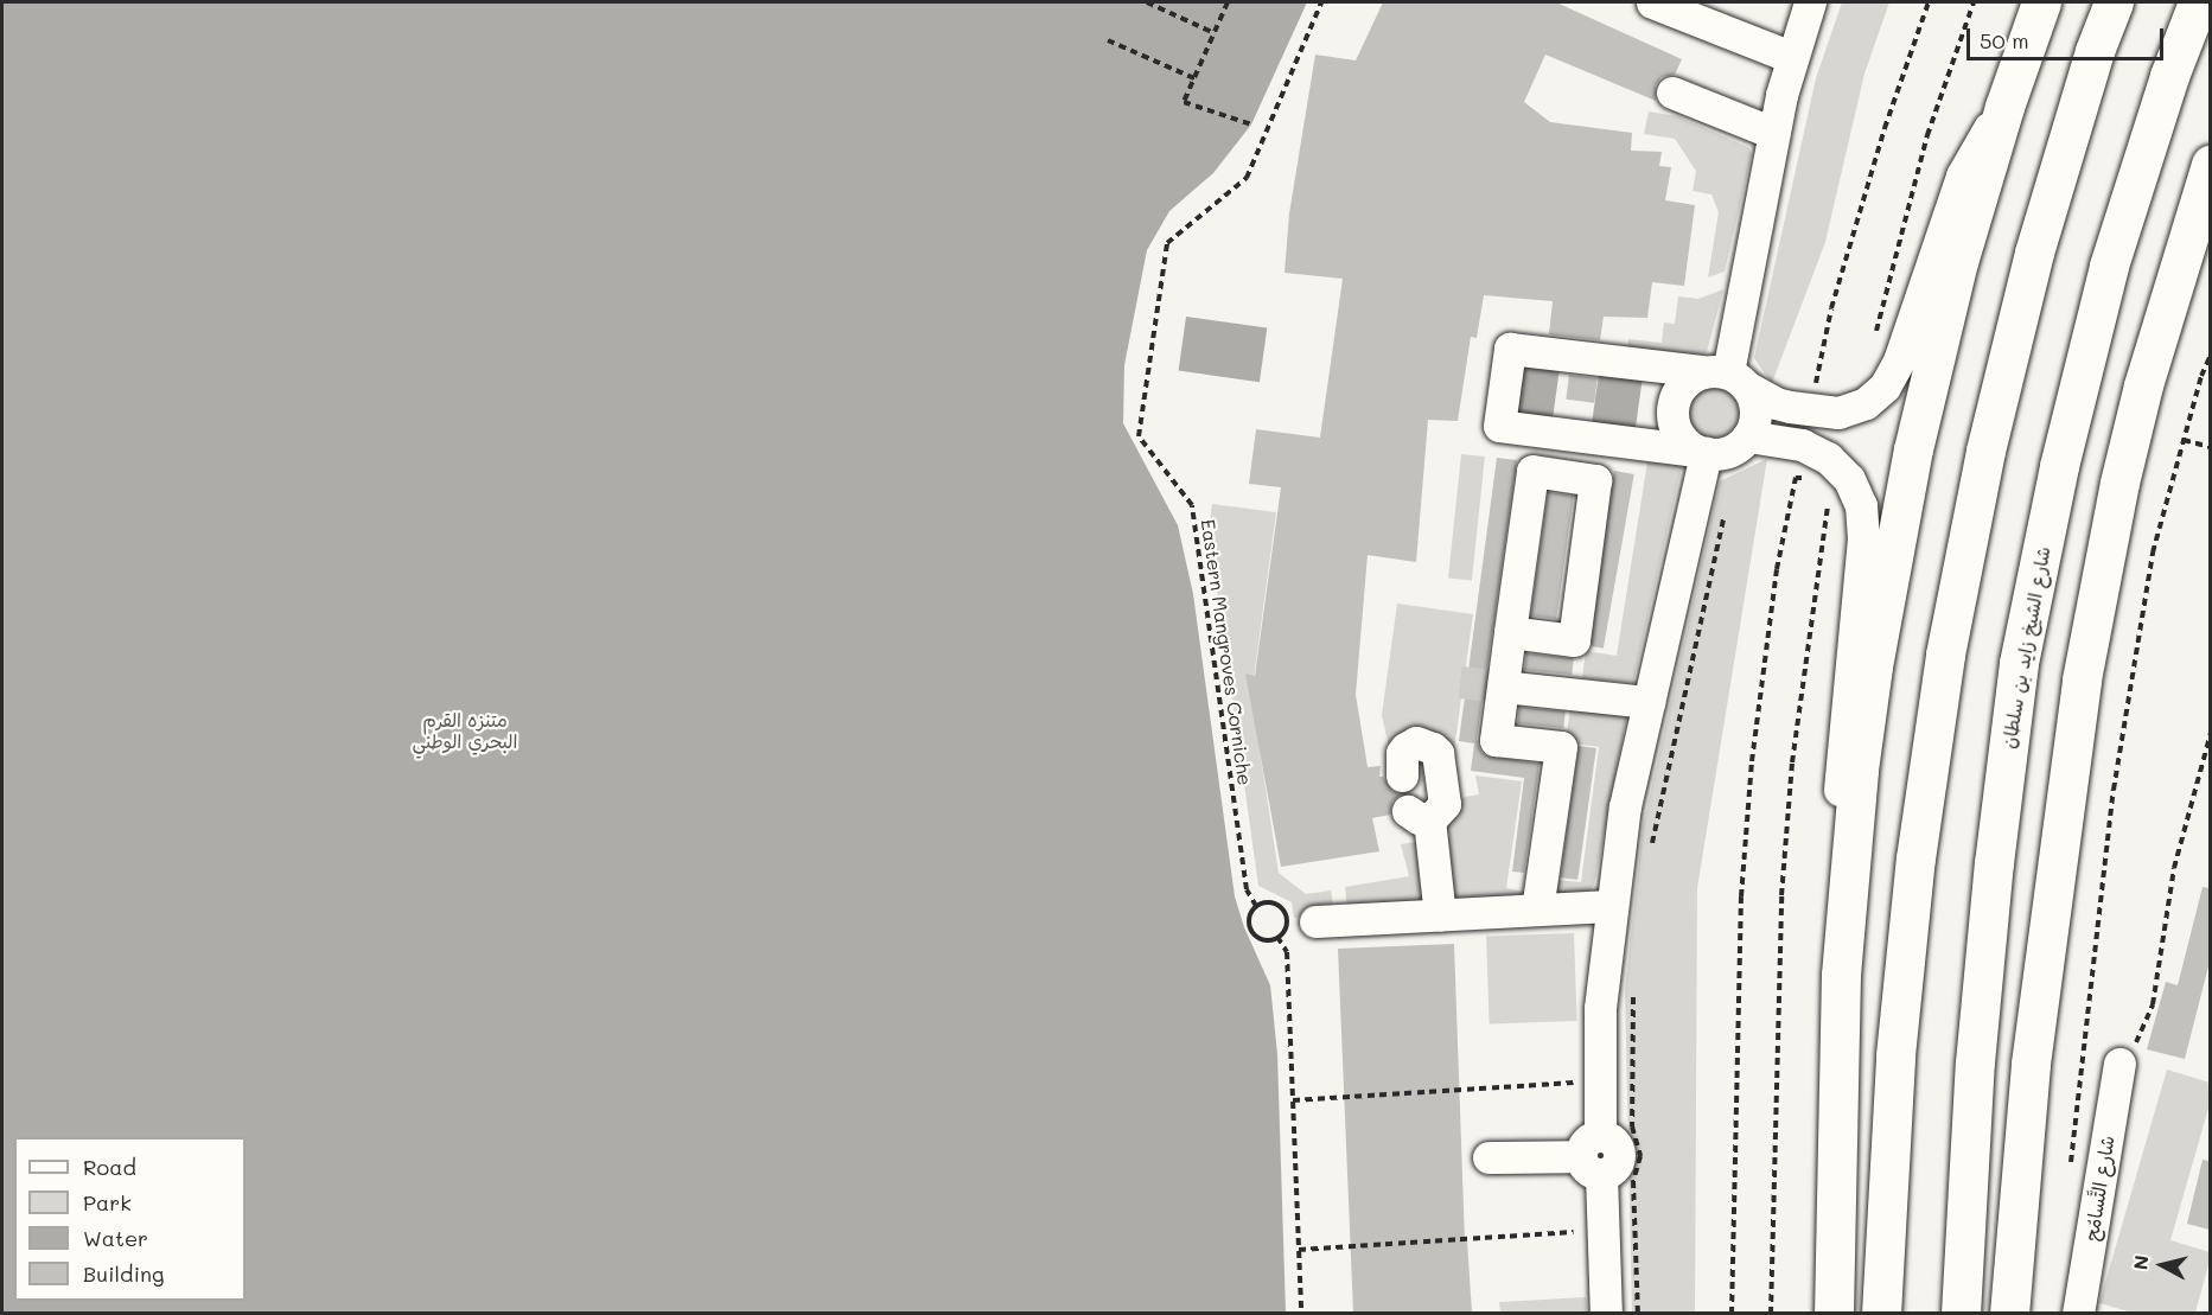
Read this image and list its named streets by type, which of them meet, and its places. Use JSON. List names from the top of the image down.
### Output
{
  "streets": {
    "main road": ["شارع الشيخ زايد بن سلطان"],
    "street": ["شارع التَّسامُح"],
    "path": ["Eastern Mangroves Corniche"]
  },
  "parks": ["متنزه القرم البحري الوطني"],
  "legend": [
    "Road",
    "Park",
    "Water",
    "Building"
  ],
  "scale_bar": "50 m",
  "north": "left"
}
